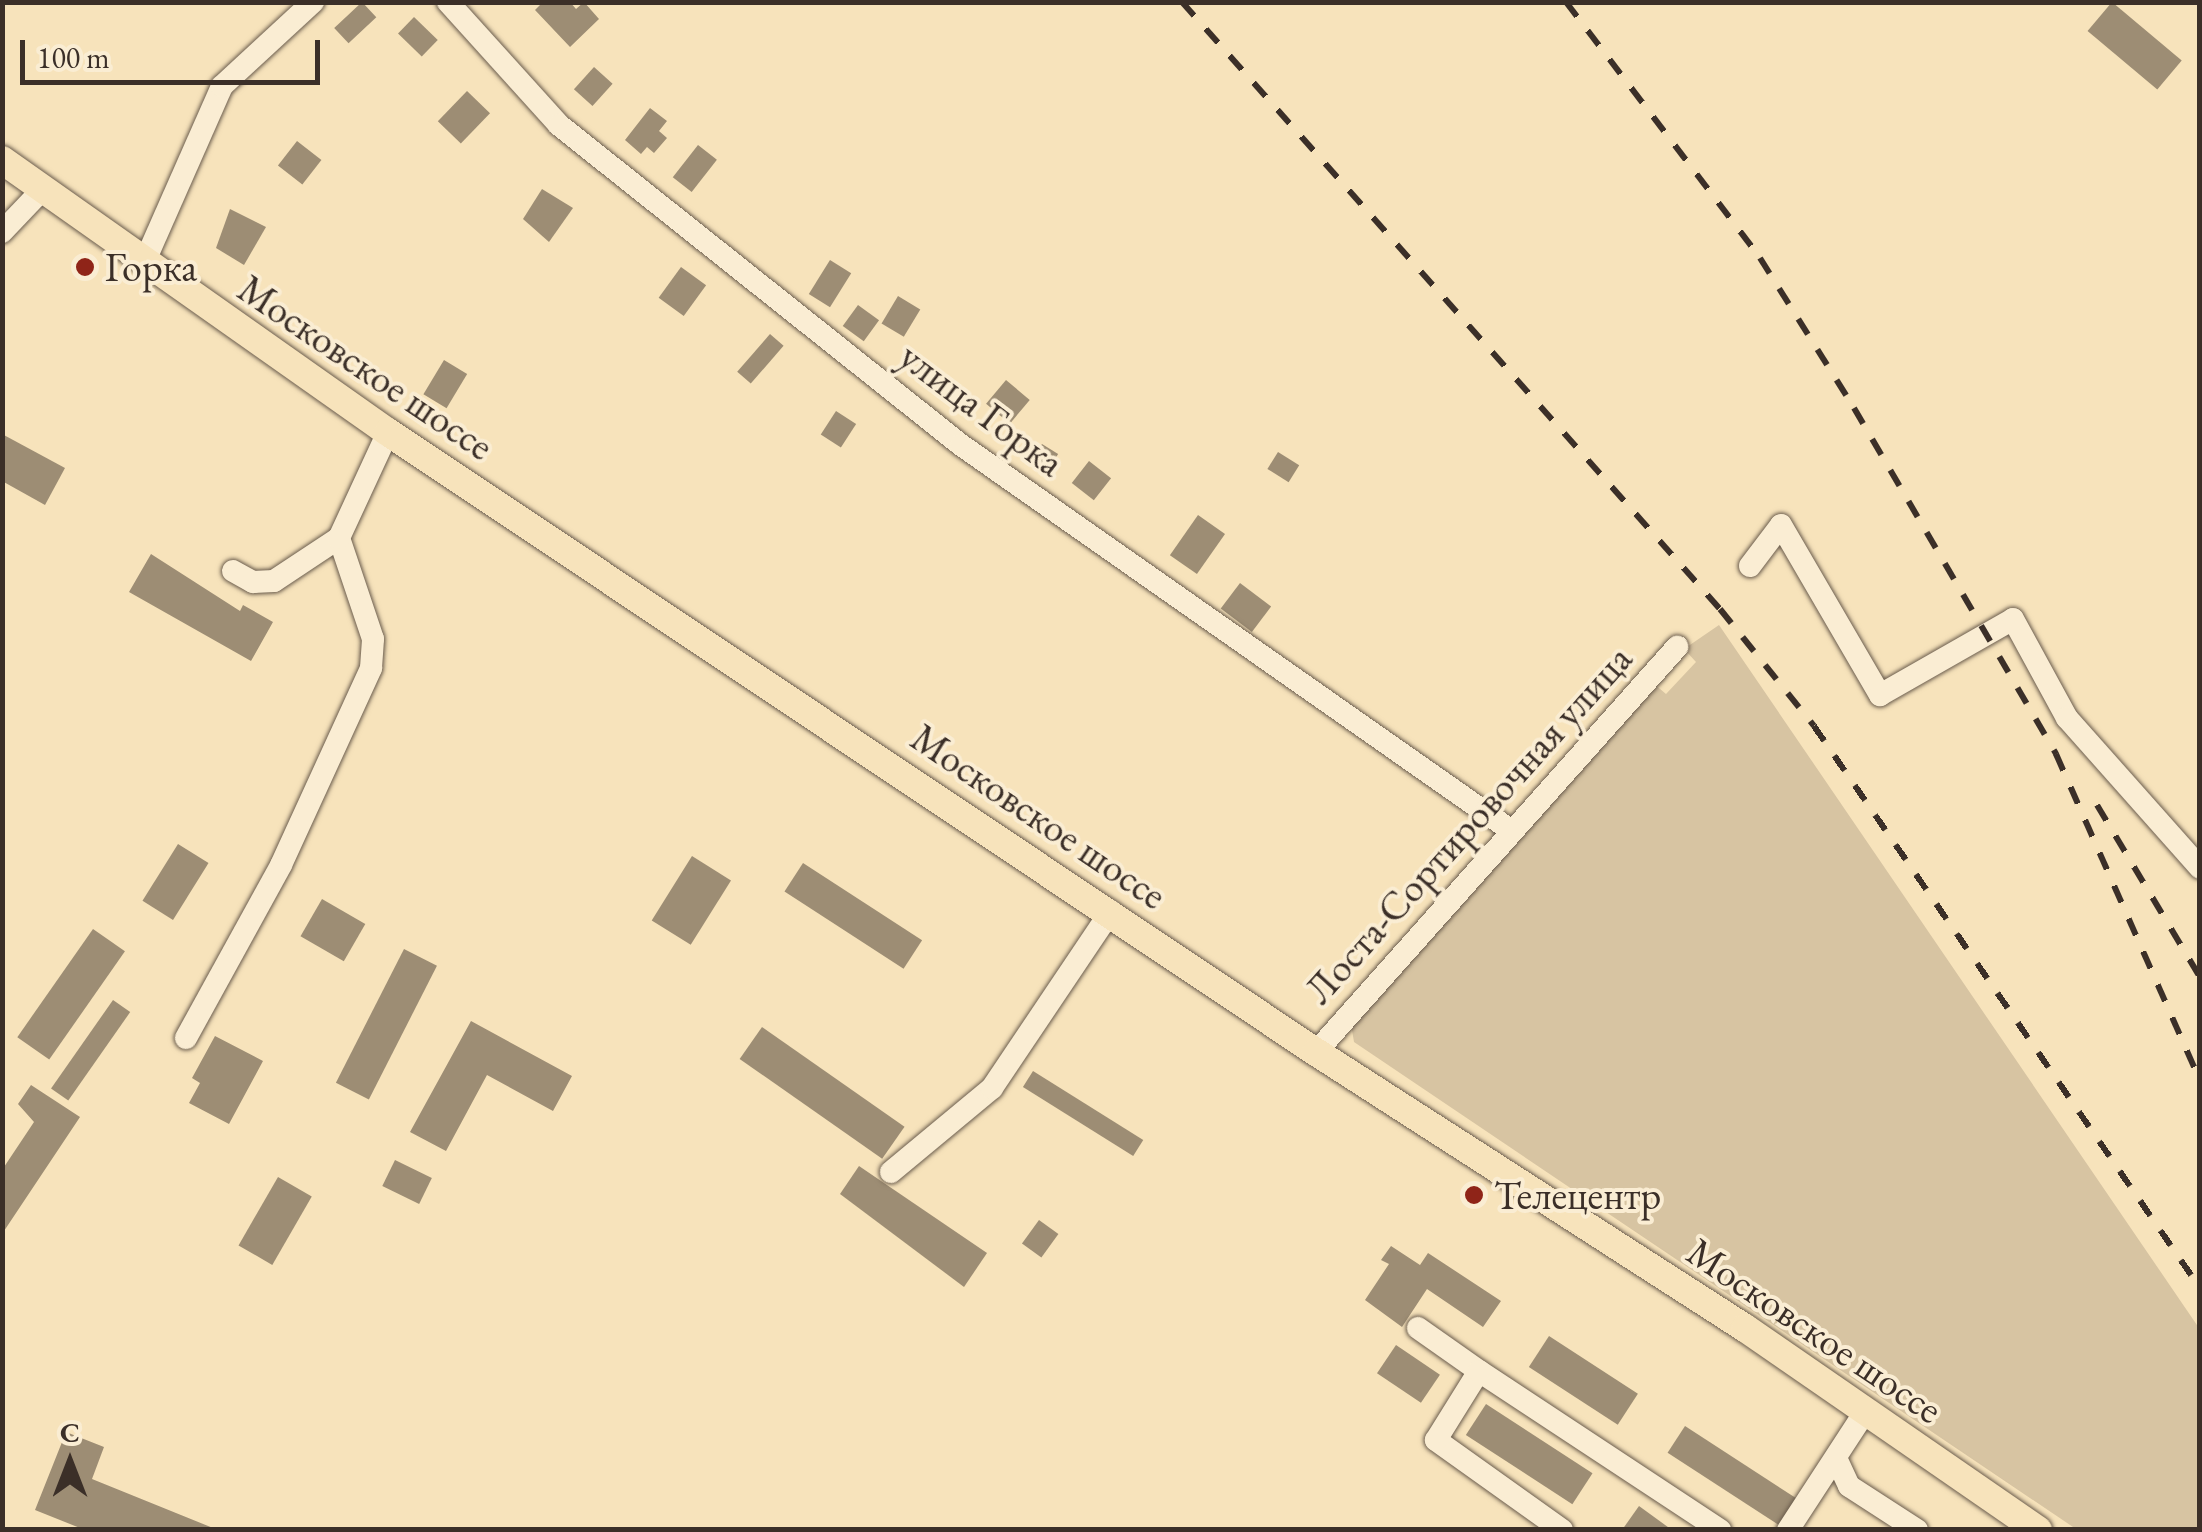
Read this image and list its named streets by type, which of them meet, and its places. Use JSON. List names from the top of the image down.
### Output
{
  "streets": {
    "main road": ["Московское шоссе"],
    "street": ["улица Горка", "Лоста-Сортировочная улица"]
  },
  "crossings": [
    ["Московское шоссе", "Лоста-Сортировочная улица"],
    ["улица Горка", "Лоста-Сортировочная улица"]
  ],
  "places": ["Горка", "Телецентр"],
  "scale_bar": "100 m",
  "north": "top"
}
